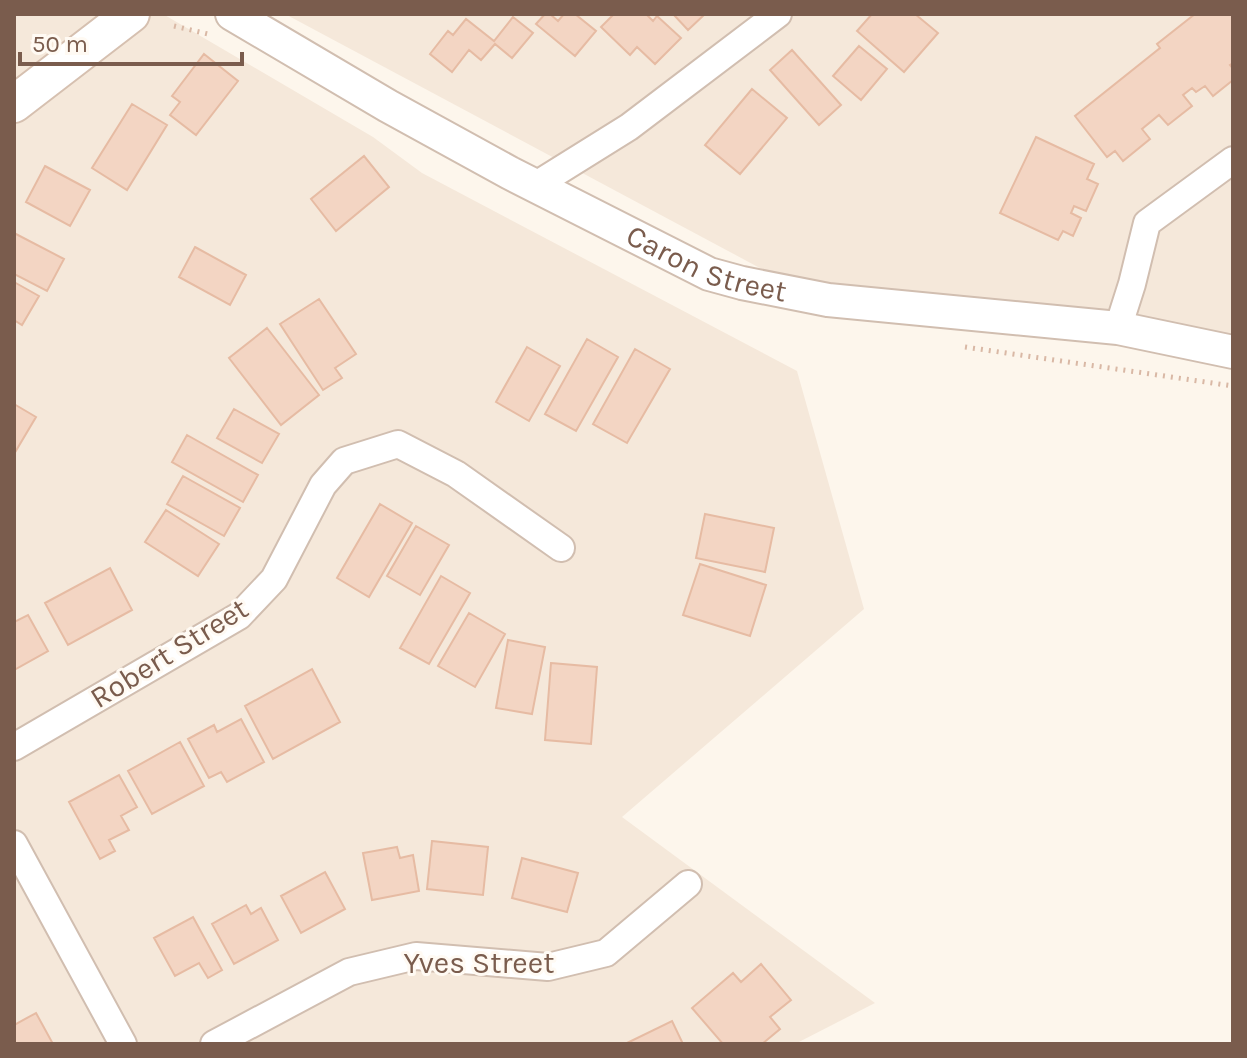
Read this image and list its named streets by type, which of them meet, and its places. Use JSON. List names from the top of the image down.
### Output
{
  "streets": {
    "street": ["Caron Street", "Robert Street", "Yves Street"]
  },
  "scale_bar": "50 m"
}
